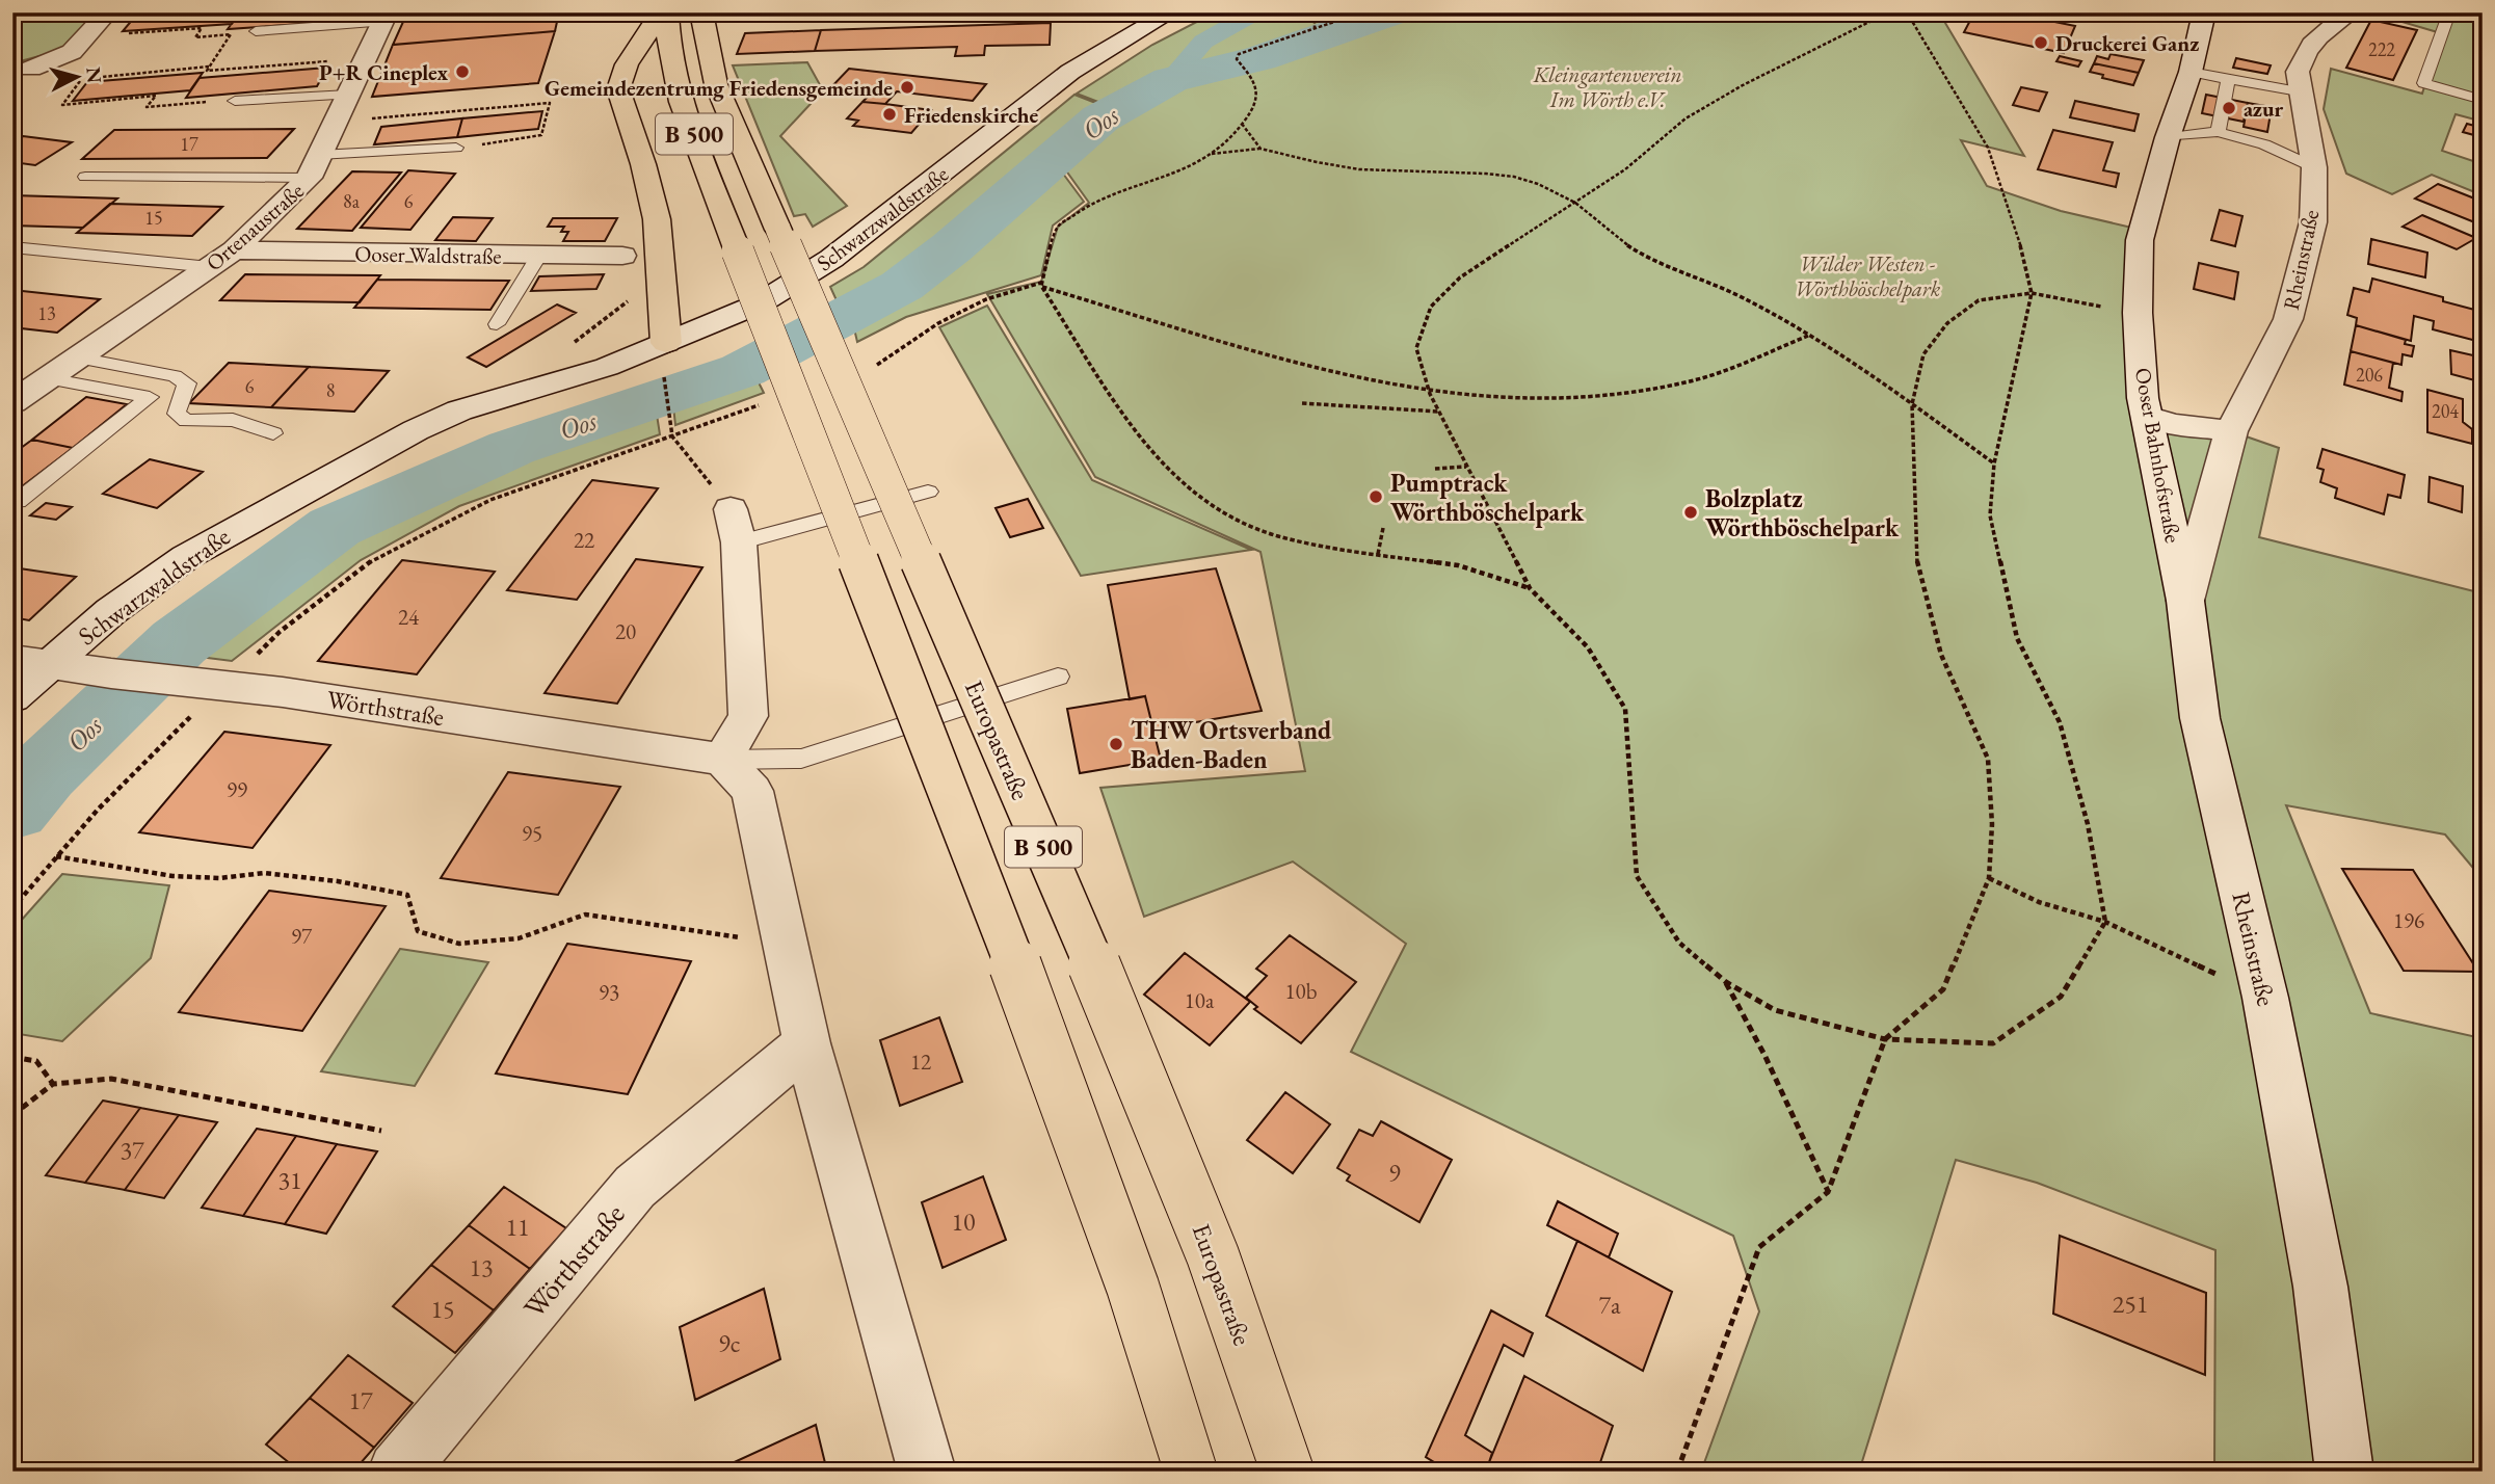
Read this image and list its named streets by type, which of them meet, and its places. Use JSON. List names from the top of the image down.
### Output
{
  "streets": {
    "main road": ["B 500", "Europastraße"],
    "street": [
      "Schwarzwaldstraße",
      "Ortenaustraße",
      "Ooser Waldstraße",
      "Rheinstraße",
      "Ooser Bahnhofstraße",
      "Wörthstraße"
    ]
  },
  "crossings": [
    ["Schwarzwaldstraße", "Wörthstraße"],
    ["Ortenaustraße", "Ooser Waldstraße"],
    ["Rheinstraße", "Ooser Bahnhofstraße"]
  ],
  "water": ["Oos"],
  "parks": ["Kleingartenverein Im Wörth e.V.", "Wilder Westen - Wörthböschelpark"],
  "places": [
    "Druckerei Ganz",
    "P+R Cineplex",
    "Gemeindezentrumg Friedensgemeinde",
    "azur",
    "Friedenskirche",
    "Pumptrack Wörthböschelpark",
    "Bolzplatz Wörthböschelpark",
    "THW Ortsverband Baden-Baden"
  ],
  "house_numbers": [
    "222",
    "17",
    "8a",
    "6",
    "15",
    "13",
    "206",
    "6",
    "8",
    "204",
    "22",
    "24",
    "20",
    "99",
    "95",
    "196",
    "97",
    "10b",
    "93",
    "10a",
    "12",
    "37",
    "9",
    "31",
    "10",
    "11",
    "13",
    "251",
    "7a",
    "15",
    "9c",
    "17"
  ],
  "north": "right"
}
